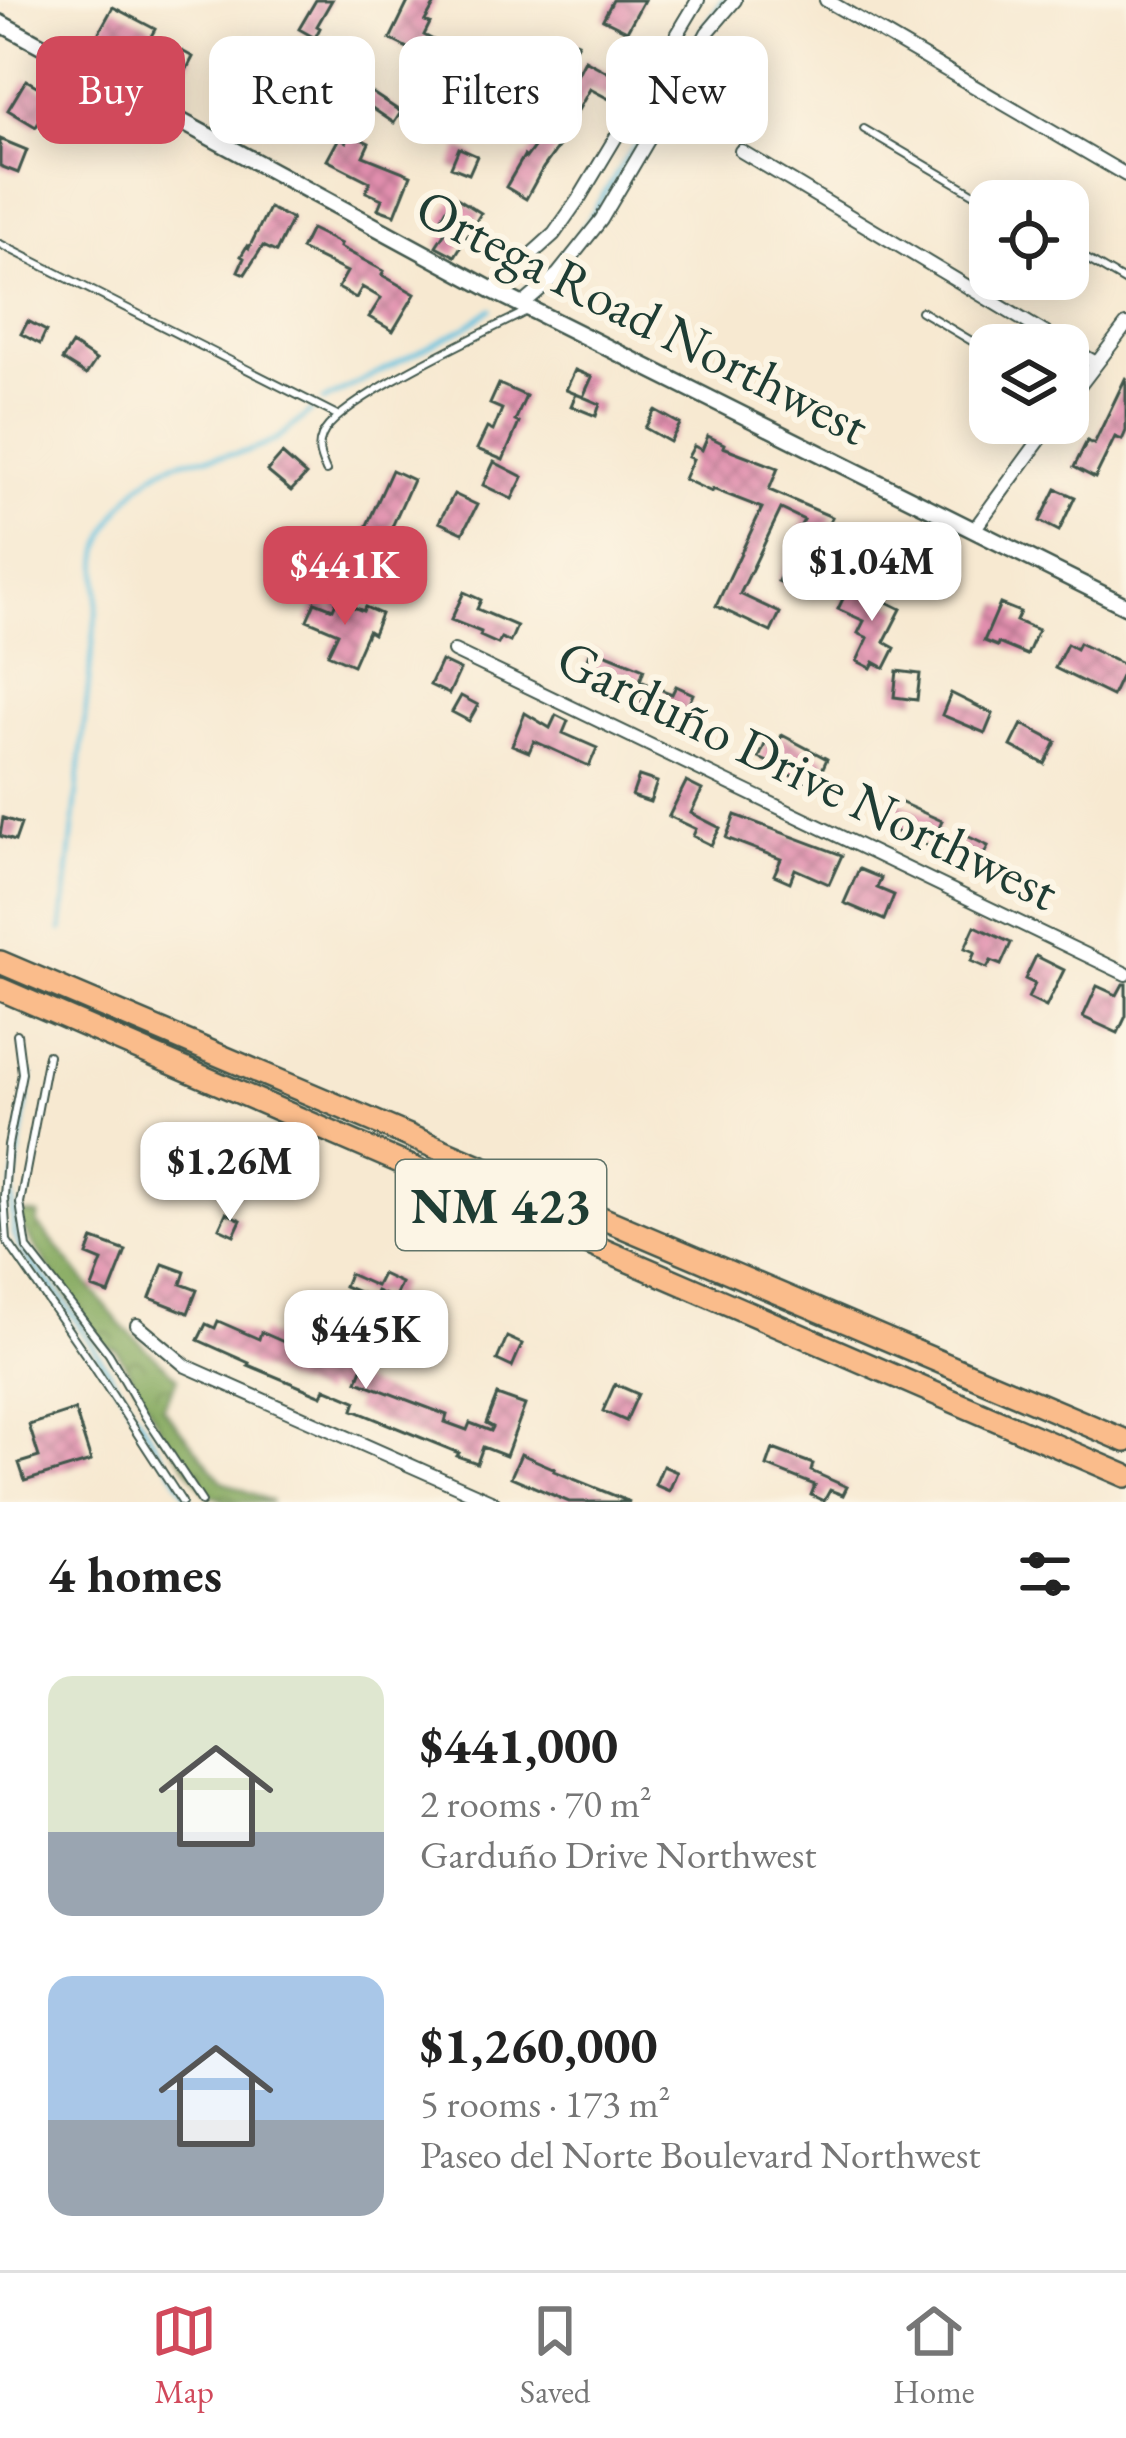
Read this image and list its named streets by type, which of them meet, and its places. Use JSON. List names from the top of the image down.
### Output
{
  "streets": {
    "highway": ["NM 423"],
    "street": ["Ortega Road Northwest", "Garduño Drive Northwest"]
  },
  "page": {
    "chip": [
      "Buy",
      "Rent",
      "Filters",
      "New"
    ],
    "price": [
      "$1.04M",
      "$441K",
      "$1.26M",
      "$445K"
    ],
    "heading": "4 homes",
    "list": [
      {
        "name": "$441,000",
        "note": "2 rooms · 70 m² · Garduño Drive Northwest"
      },
      {
        "name": "$1,260,000",
        "note": "5 rooms · 173 m² · Paseo del Norte Boulevard Northwest"
      }
    ],
    "tabs": ["Map", "Saved", "Home"]
  }
}
